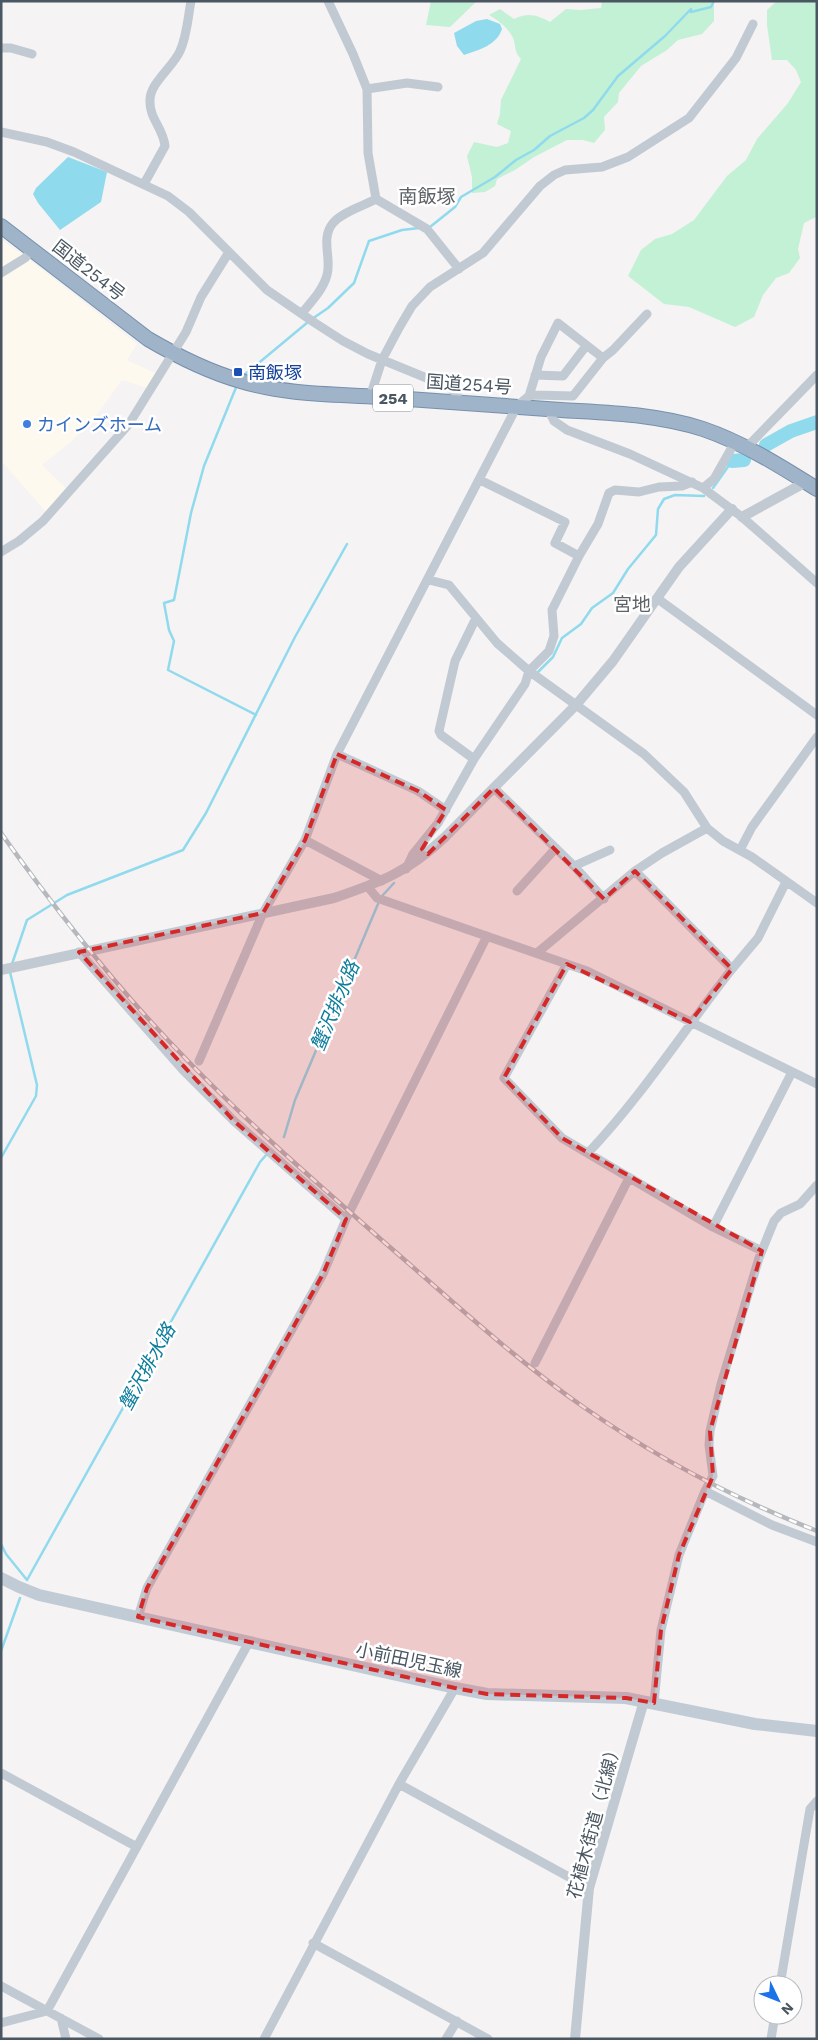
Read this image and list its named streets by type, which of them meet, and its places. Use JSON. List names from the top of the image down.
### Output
{
  "streets": {
    "highway": ["国道254号", "254"],
    "main road": ["小前田児玉線"],
    "street": ["花植木街道（北線）"]
  },
  "crossings": [
    ["小前田児玉線", "花植木街道（北線）"]
  ],
  "districts": ["南飯塚", "宮地"],
  "water": ["蟹沢排水路"],
  "places": {
    "transit": ["南飯塚"],
    "other": ["カインズホーム"]
  },
  "north": "bottom right"
}
